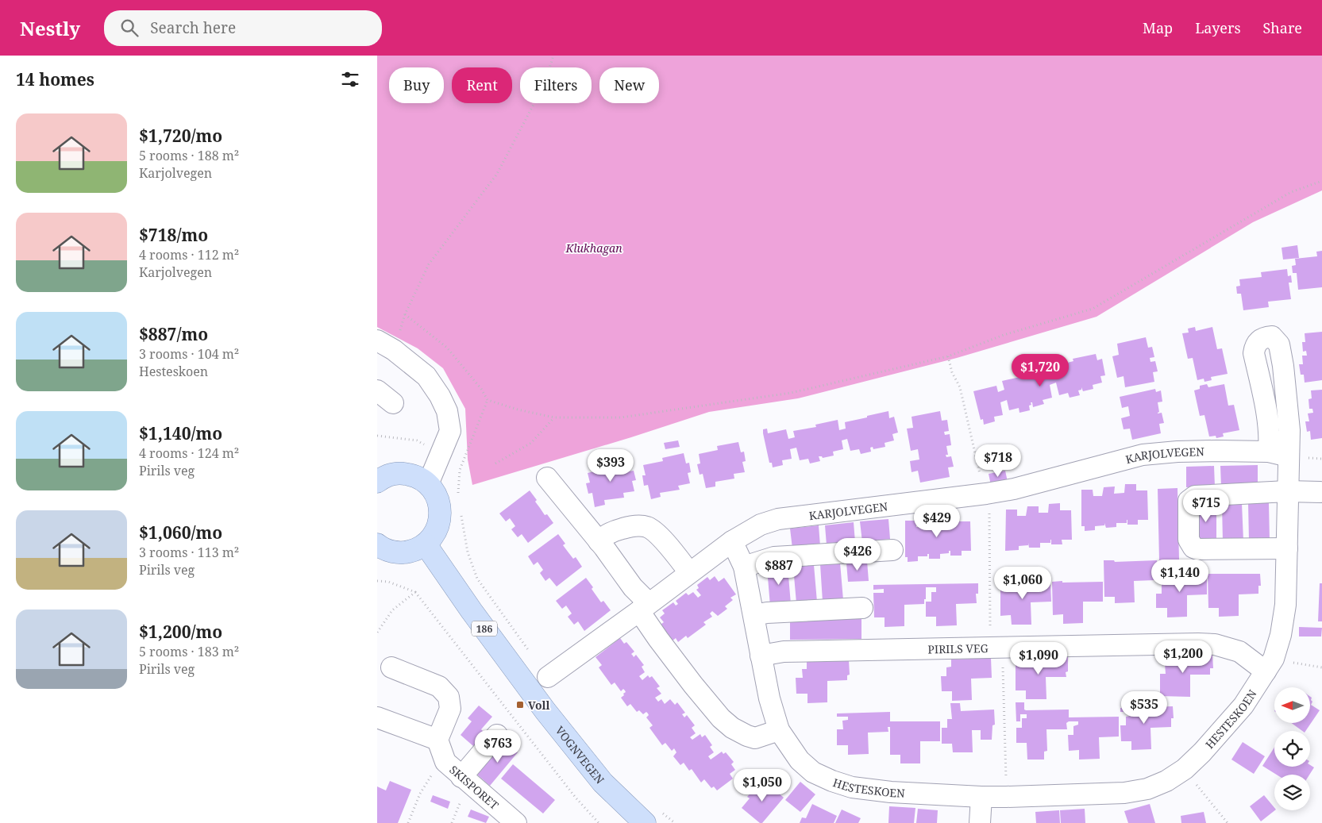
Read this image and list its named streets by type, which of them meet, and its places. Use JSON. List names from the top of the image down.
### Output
{
  "streets": {
    "main road": ["186", "VOGNVEGEN"],
    "street": [
      "KARJOLVEGEN",
      "PIRILS VEG",
      "HESTESKOEN",
      "SKISPORET"
    ]
  },
  "crossings": [
    ["KARJOLVEGEN", "HESTESKOEN"],
    ["PIRILS VEG", "HESTESKOEN"]
  ],
  "parks": ["Klukhagan"],
  "places": {
    "transit": ["Voll"]
  },
  "north": "left",
  "page": {
    "header": "Nestly",
    "search": "Search here",
    "nav": ["Map", "Layers", "Share"],
    "heading": "14 homes",
    "chip": [
      "Buy",
      "Rent",
      "Filters",
      "New"
    ],
    "list": [
      {
        "name": "$1,720/mo",
        "note": "5 rooms · 188 m² · Karjolvegen"
      },
      {
        "name": "$718/mo",
        "note": "4 rooms · 112 m² · Karjolvegen"
      },
      {
        "name": "$887/mo",
        "note": "3 rooms · 104 m² · Hesteskoen"
      },
      {
        "name": "$1,140/mo",
        "note": "4 rooms · 124 m² · Pirils veg"
      },
      {
        "name": "$1,060/mo",
        "note": "3 rooms · 113 m² · Pirils veg"
      },
      {
        "name": "$1,200/mo",
        "note": "5 rooms · 183 m² · Pirils veg"
      }
    ],
    "price": [
      "$1,720",
      "$718",
      "$393",
      "$715",
      "$429",
      "$426",
      "$887",
      "$1,140",
      "$1,060",
      "$1,200",
      "$1,090",
      "$535",
      "$763",
      "$1,050"
    ]
  }
}
